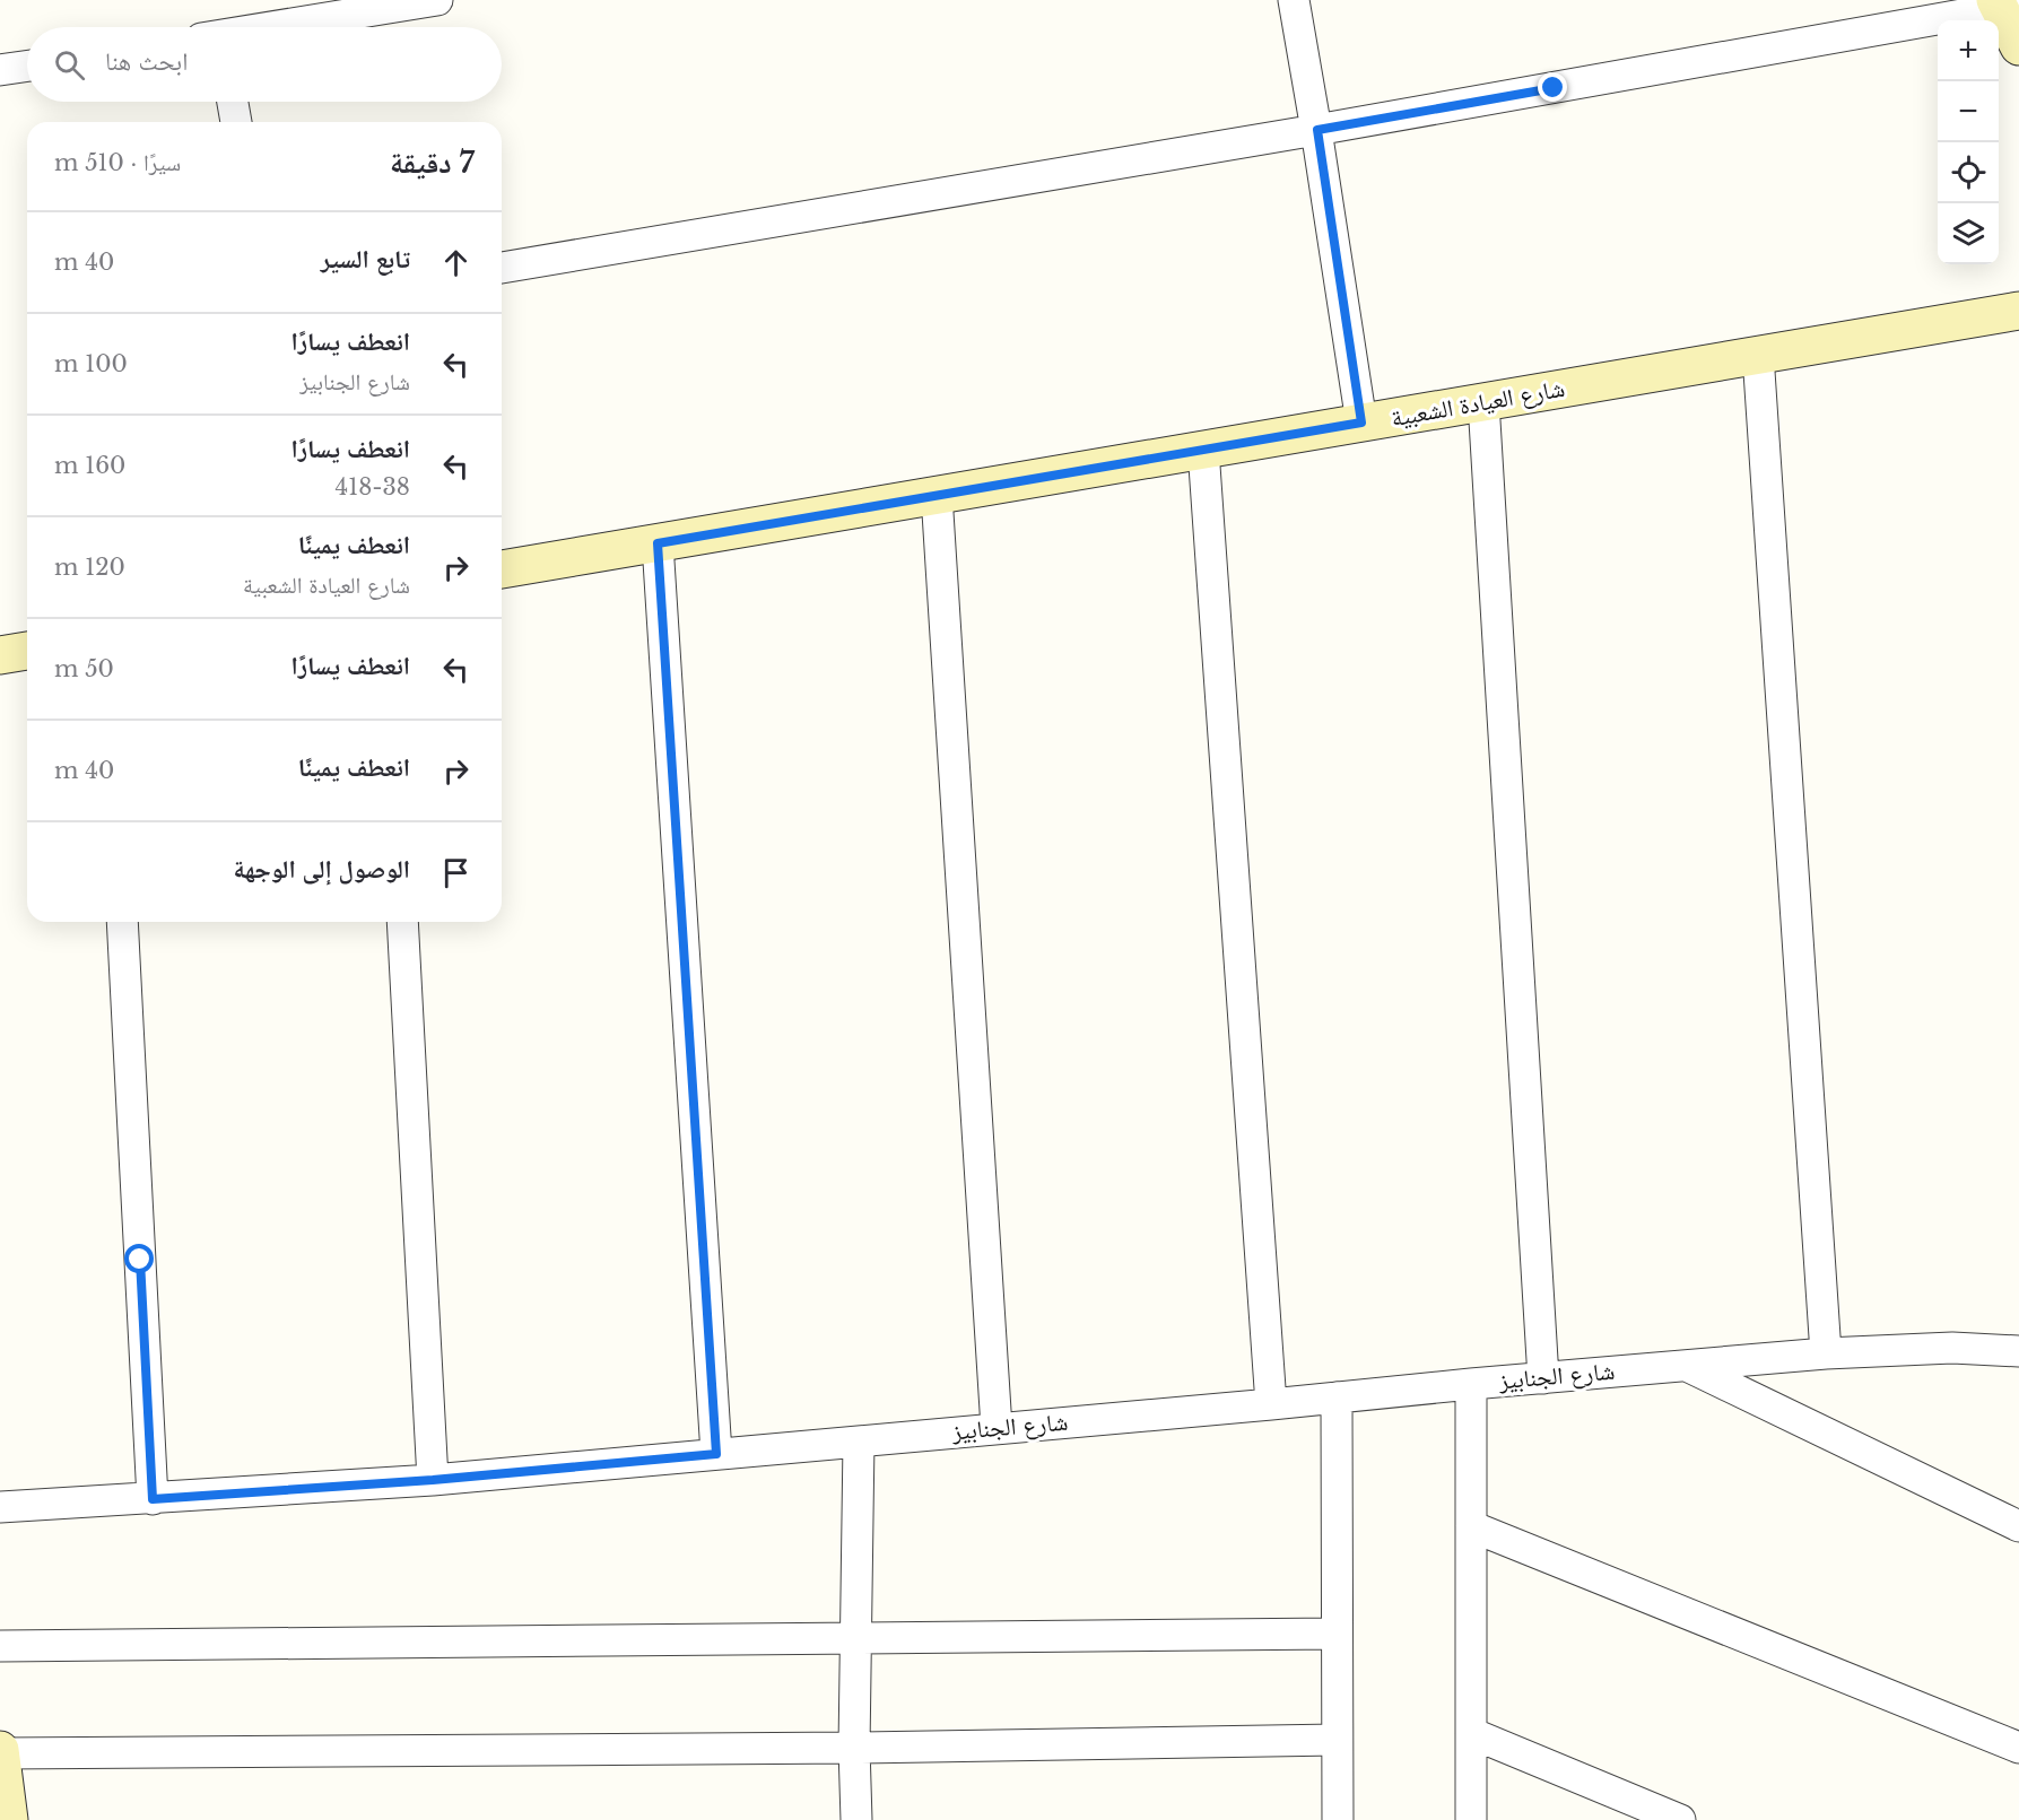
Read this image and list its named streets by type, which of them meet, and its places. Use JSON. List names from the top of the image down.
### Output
{
  "streets": {
    "street": ["شارع العيادة الشعبية", "شارع الجنابيز"]
  },
  "page": {
    "map_buttons": ["+", "−"],
    "search": "ابحث هنا",
    "heading": ["7 دقيقة", "سيرًا · 510 m"],
    "list": [
      ["تابع السير", "40 m"],
      ["انعطف يسارًا", "شارع الجنابيز", "100 m"],
      ["انعطف يسارًا", "418-38", "160 m"],
      ["انعطف يمينًا", "شارع العيادة الشعبية", "120 m"],
      ["انعطف يسارًا", "50 m"],
      ["انعطف يمينًا", "40 m"],
      "الوصول إلى الوجهة"
    ]
  }
}
